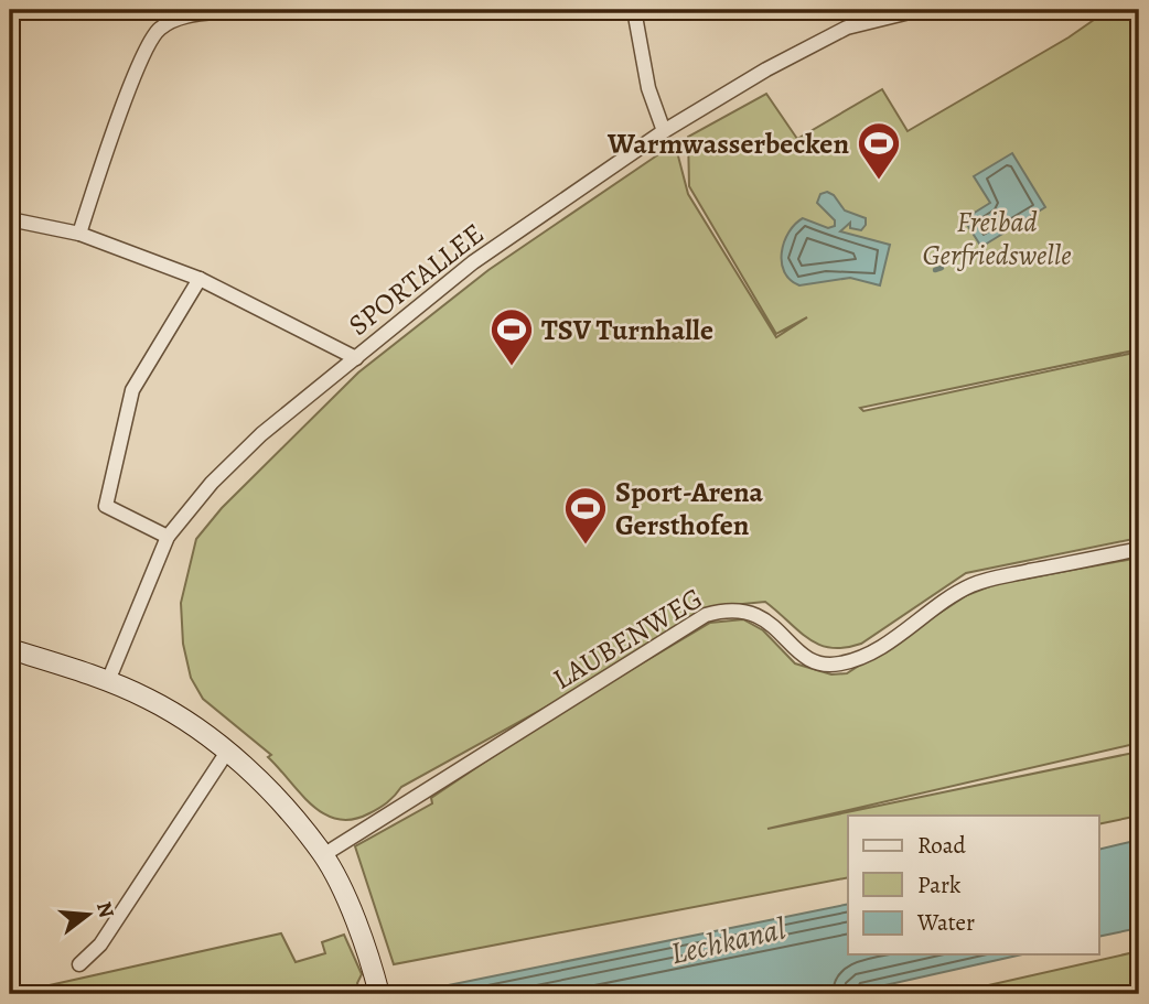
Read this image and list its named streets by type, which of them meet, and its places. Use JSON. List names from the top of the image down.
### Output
{
  "streets": {
    "street": ["SPORTALLEE", "LAUBENWEG"]
  },
  "water": ["Lechkanal"],
  "parks": ["Freibad Gerfriedswelle"],
  "places": {
    "sports": ["Warmwasserbecken", "TSV Turnhalle", "Sport-Arena Gersthofen"]
  },
  "legend": ["Road", "Park", "Water"],
  "north": "right"
}
